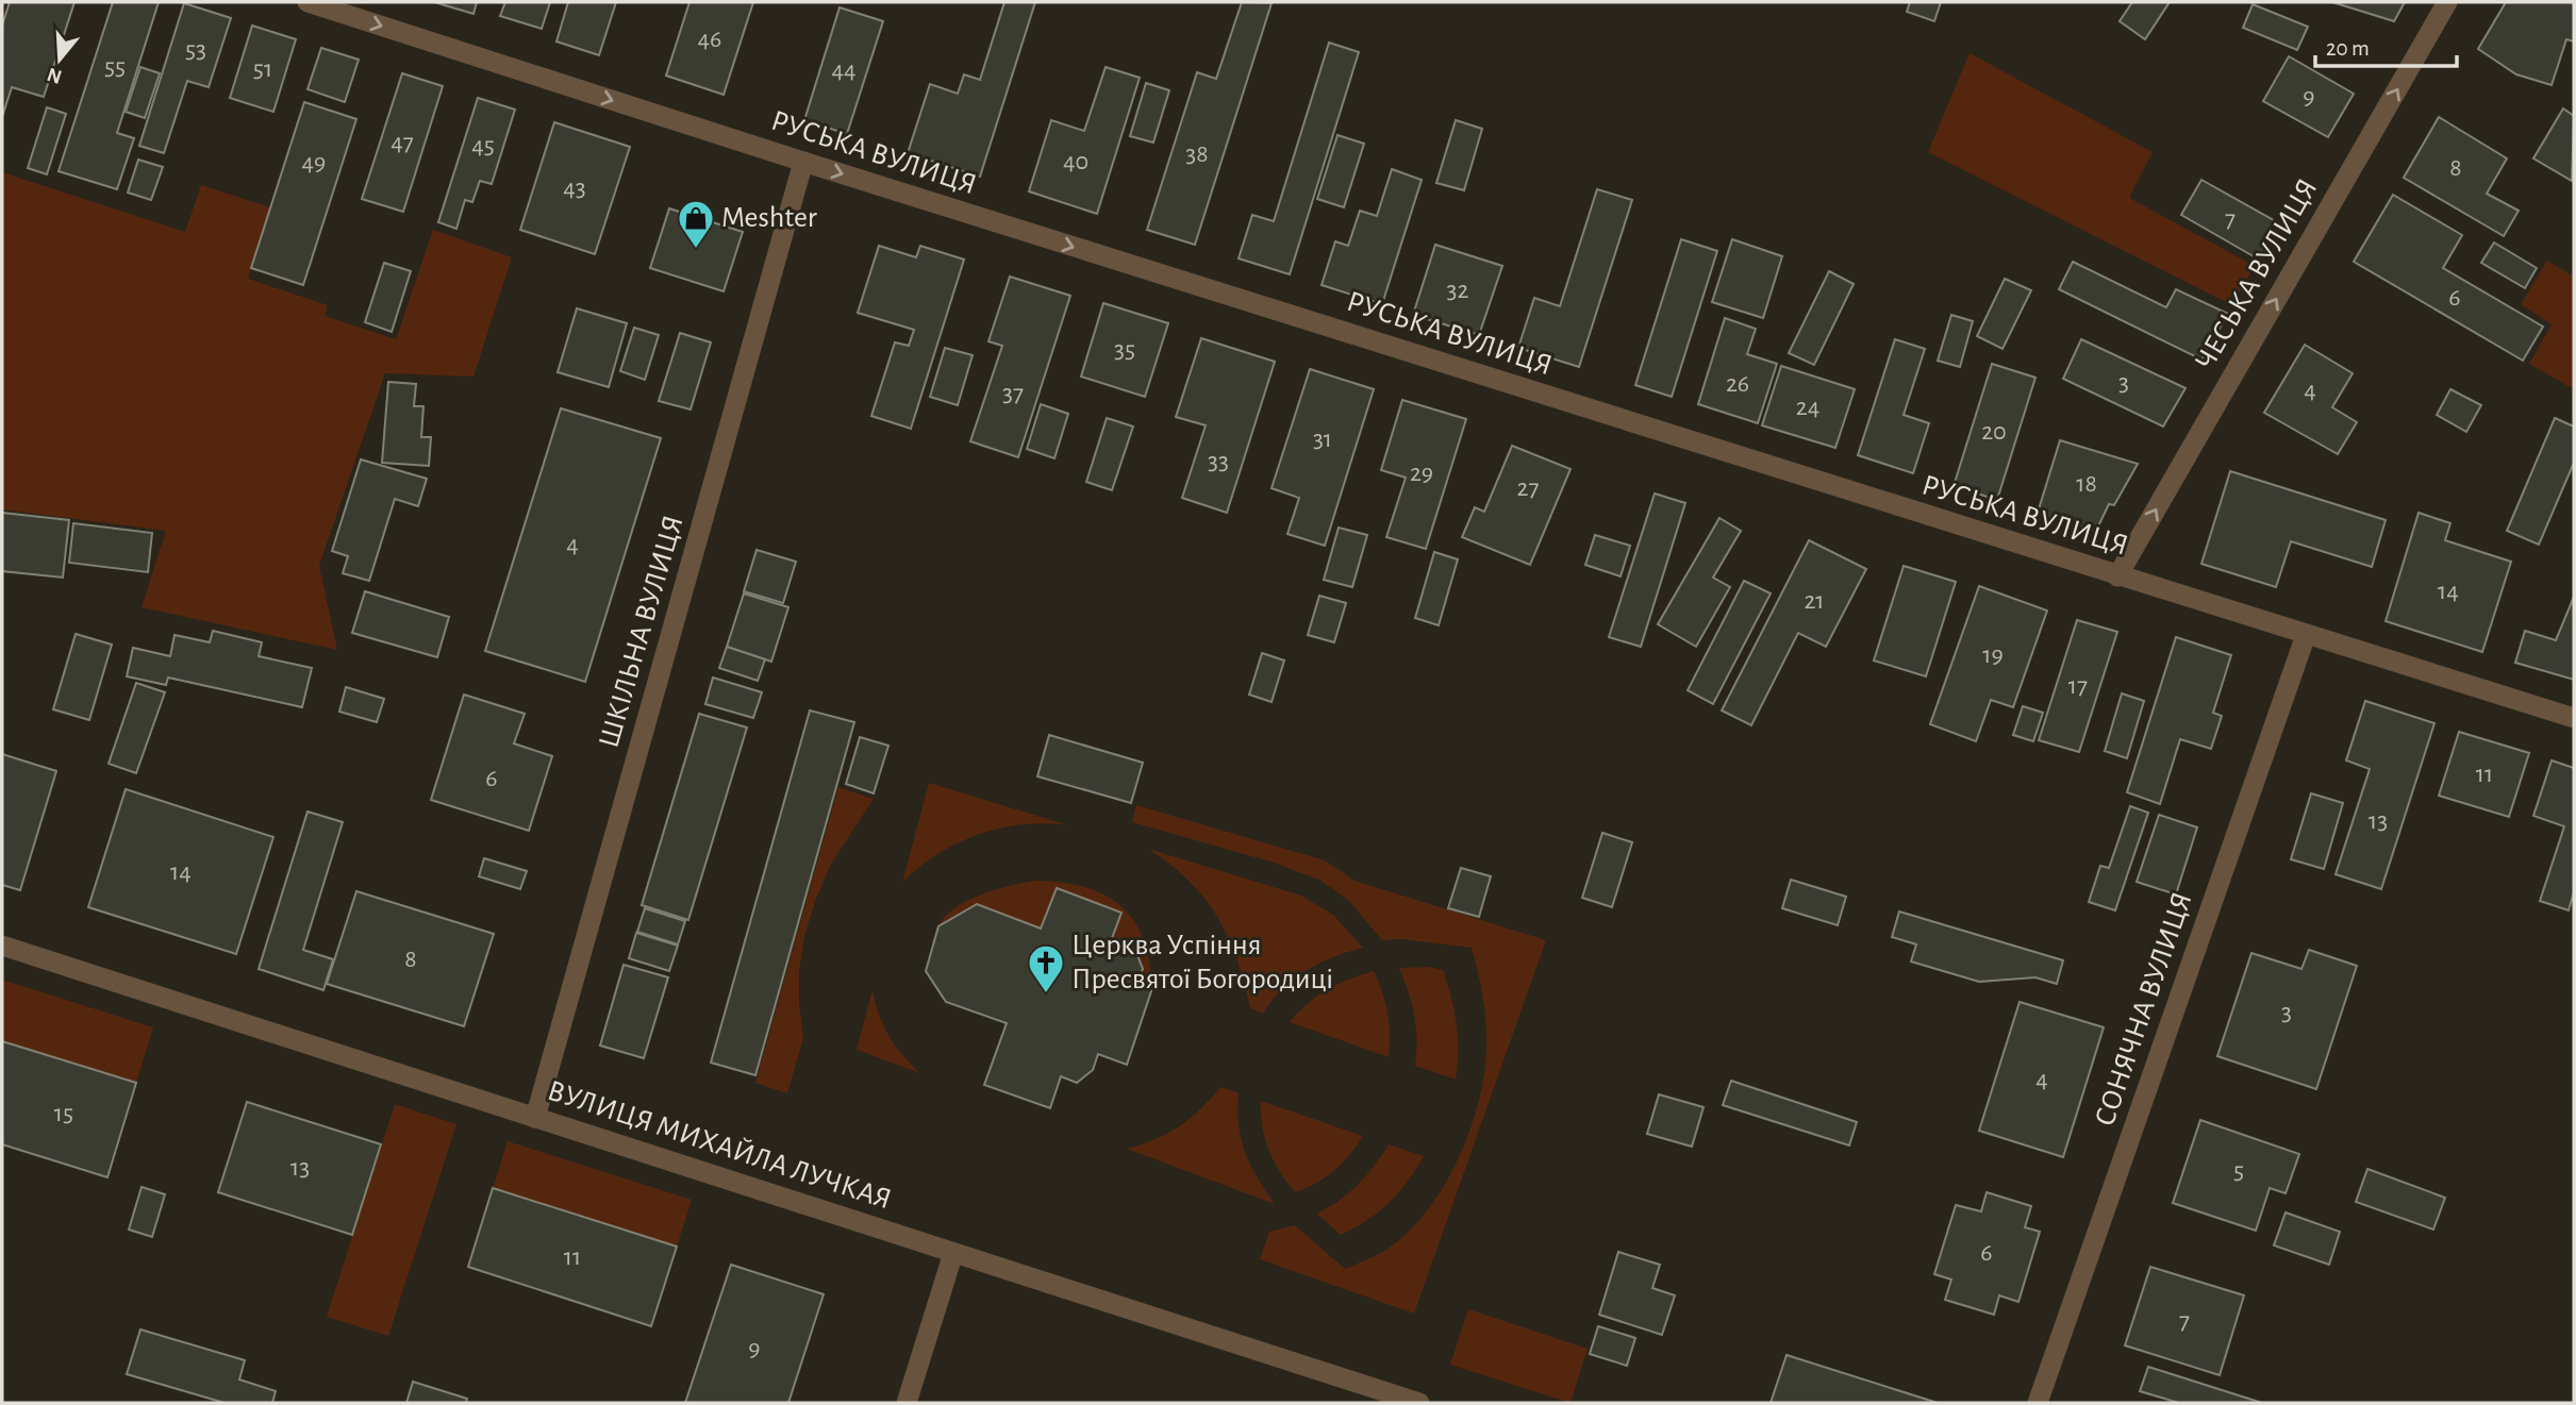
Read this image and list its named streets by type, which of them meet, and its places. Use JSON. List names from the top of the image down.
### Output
{
  "streets": {
    "street": [
      "РУСЬКА ВУЛИЦЯ",
      "ЧЕСЬКА ВУЛИЦЯ",
      "ШКІЛЬНА ВУЛИЦЯ",
      "СОНЯЧНА ВУЛИЦЯ",
      "ВУЛИЦЯ МИХАЙЛА ЛУЧКАЯ"
    ]
  },
  "crossings": [
    ["РУСЬКА ВУЛИЦЯ", "ЧЕСЬКА ВУЛИЦЯ"],
    ["РУСЬКА ВУЛИЦЯ", "ШКІЛЬНА ВУЛИЦЯ"],
    ["РУСЬКА ВУЛИЦЯ", "СОНЯЧНА ВУЛИЦЯ"],
    ["ШКІЛЬНА ВУЛИЦЯ", "ВУЛИЦЯ МИХАЙЛА ЛУЧКАЯ"]
  ],
  "one_way": ["РУСЬКА ВУЛИЦЯ", "ЧЕСЬКА ВУЛИЦЯ"],
  "places": {
    "shop": ["Meshter"],
    "church": ["Церква Успіння Пресвятої Богородиці"]
  },
  "house_numbers": [
    "46",
    "53",
    "55",
    "51",
    "44",
    "9",
    "47",
    "45",
    "38",
    "40",
    "49",
    "8",
    "43",
    "7",
    "32",
    "6",
    "35",
    "3",
    "26",
    "4",
    "37",
    "24",
    "20",
    "31",
    "33",
    "29",
    "18",
    "27",
    "4",
    "14",
    "21",
    "19",
    "17",
    "11",
    "6",
    "13",
    "14",
    "8",
    "3",
    "4",
    "15",
    "13",
    "5",
    "6",
    "11",
    "7",
    "9"
  ],
  "scale_bar": "20 m",
  "north": "bottom"
}
